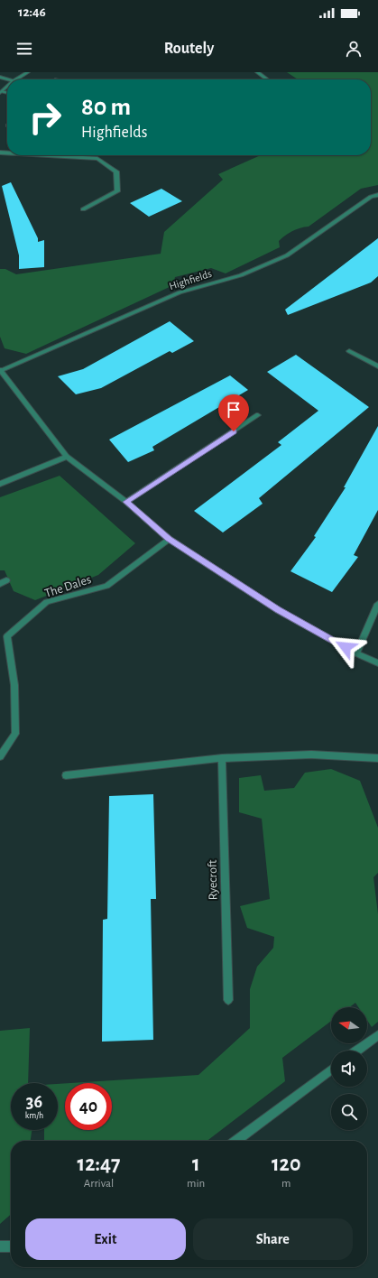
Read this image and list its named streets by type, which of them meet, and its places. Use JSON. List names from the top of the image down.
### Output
{
  "streets": {
    "street": ["Highfields", "The Dales", "Ryecroft"]
  },
  "north": "left",
  "page": {
    "status": "12:46",
    "header": "Routely",
    "turn": ["80 m", "Highfields"],
    "speed": "36 km/h",
    "limit": "40",
    "eta": [
      "12:47",
      "Arrival",
      "1",
      "min",
      "120",
      "m"
    ],
    "buttons": ["Exit", "Share"]
  }
}
